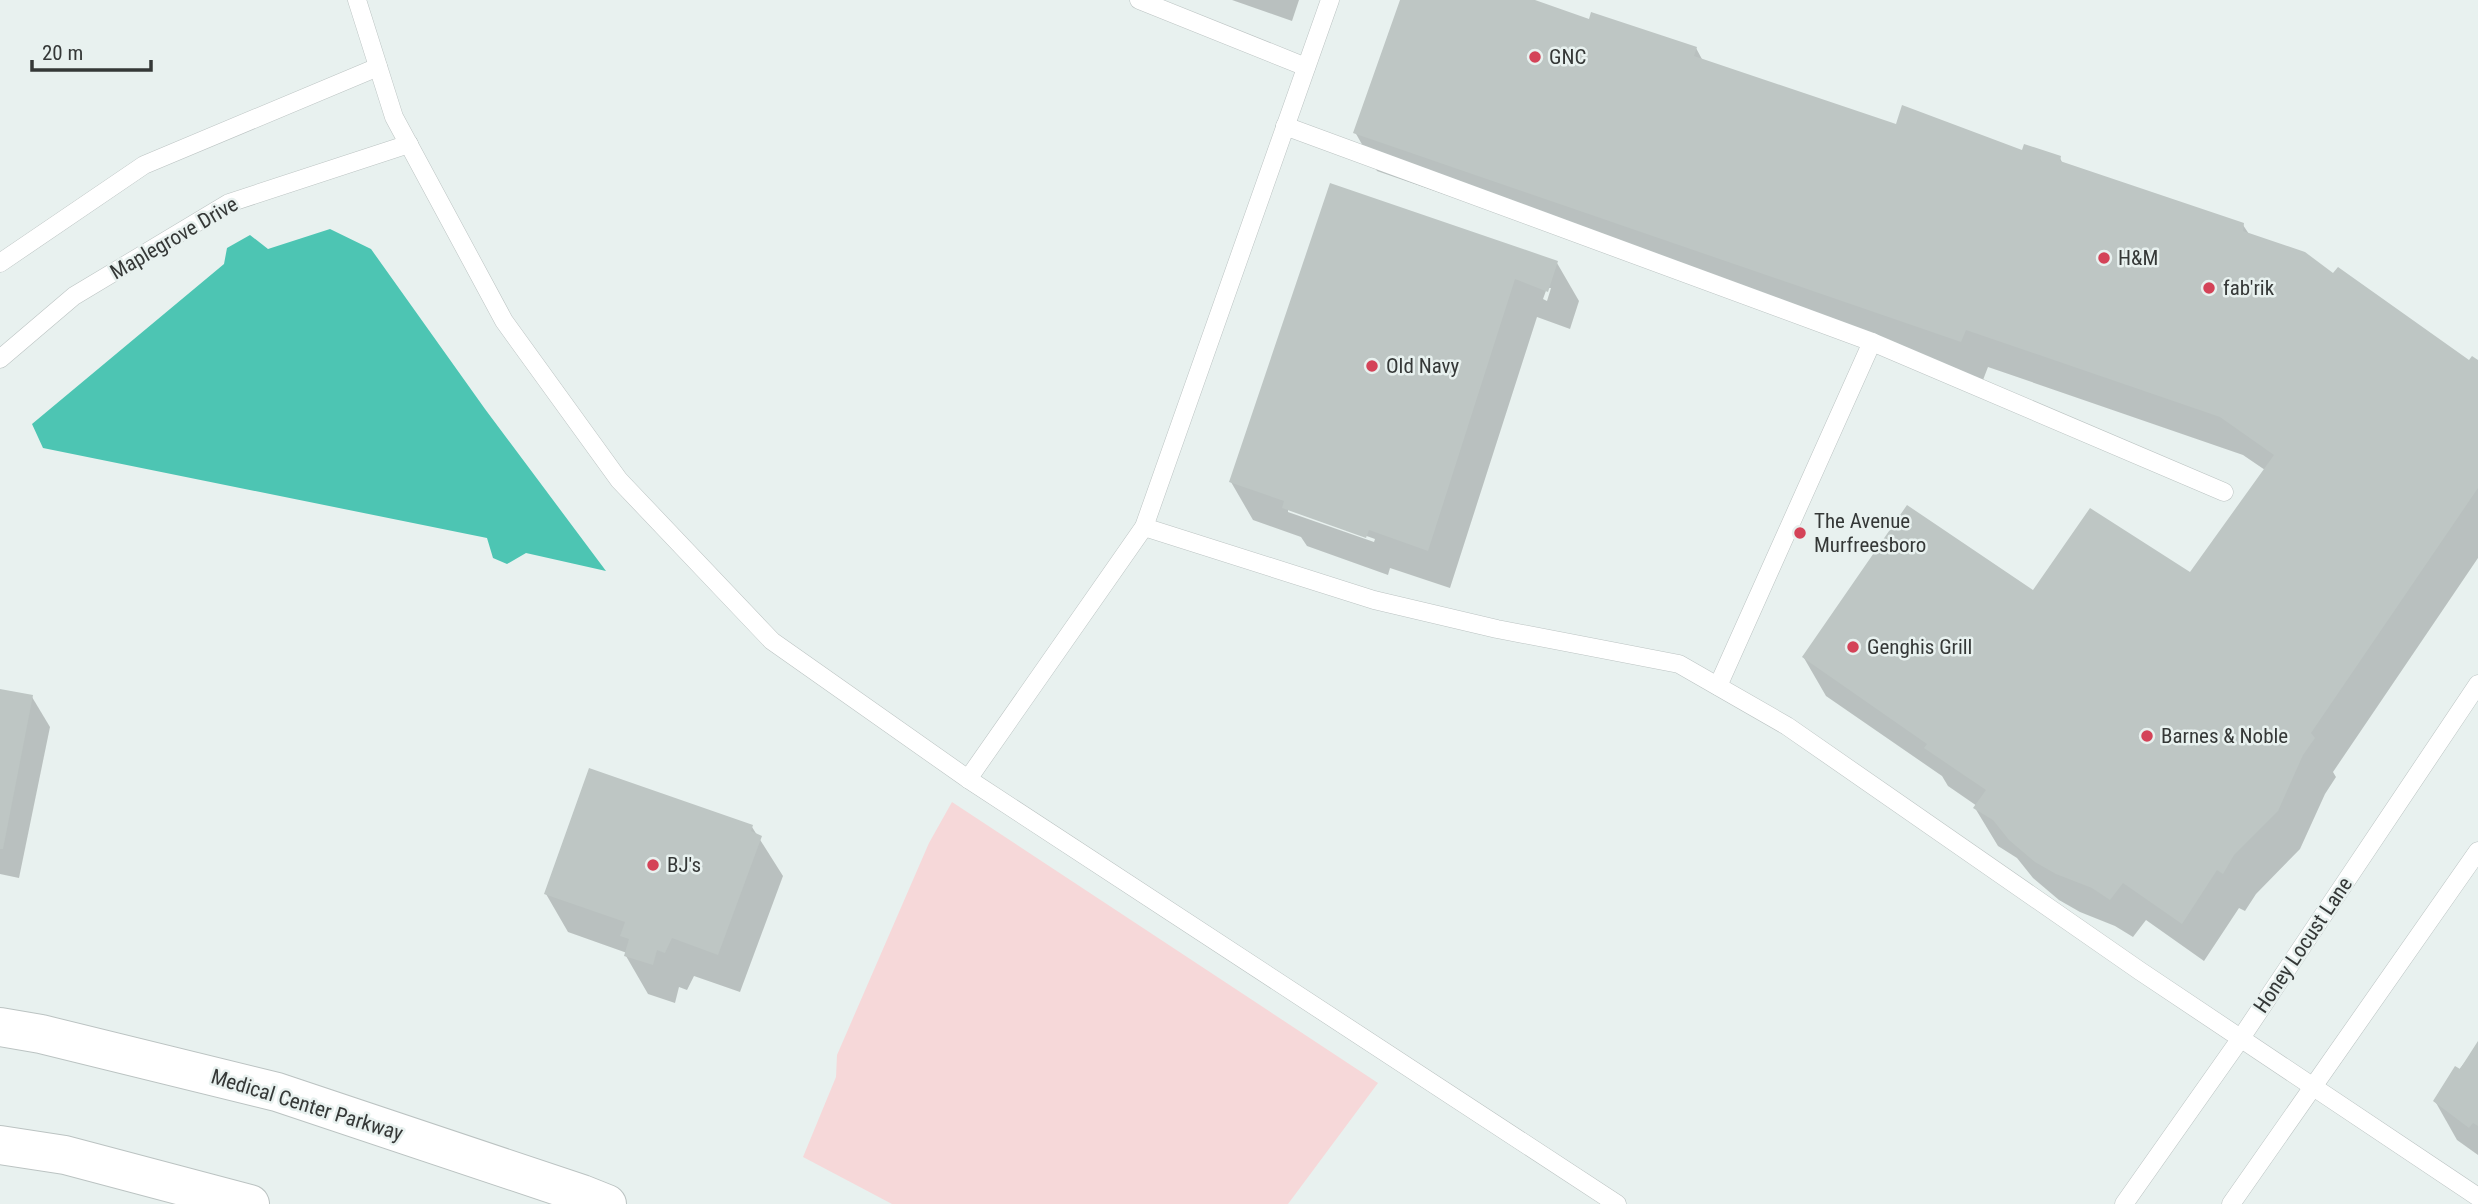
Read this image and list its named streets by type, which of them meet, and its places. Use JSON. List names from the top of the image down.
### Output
{
  "streets": {
    "main road": ["Medical Center Parkway"],
    "lane": ["Maplegrove Drive", "Honey Locust Lane"]
  },
  "places": [
    "GNC",
    "H&M",
    "fab'rik",
    "Old Navy",
    "The Avenue Murfreesboro",
    "Genghis Grill",
    "Barnes & Noble",
    "BJ's"
  ],
  "scale_bar": "20 m"
}
